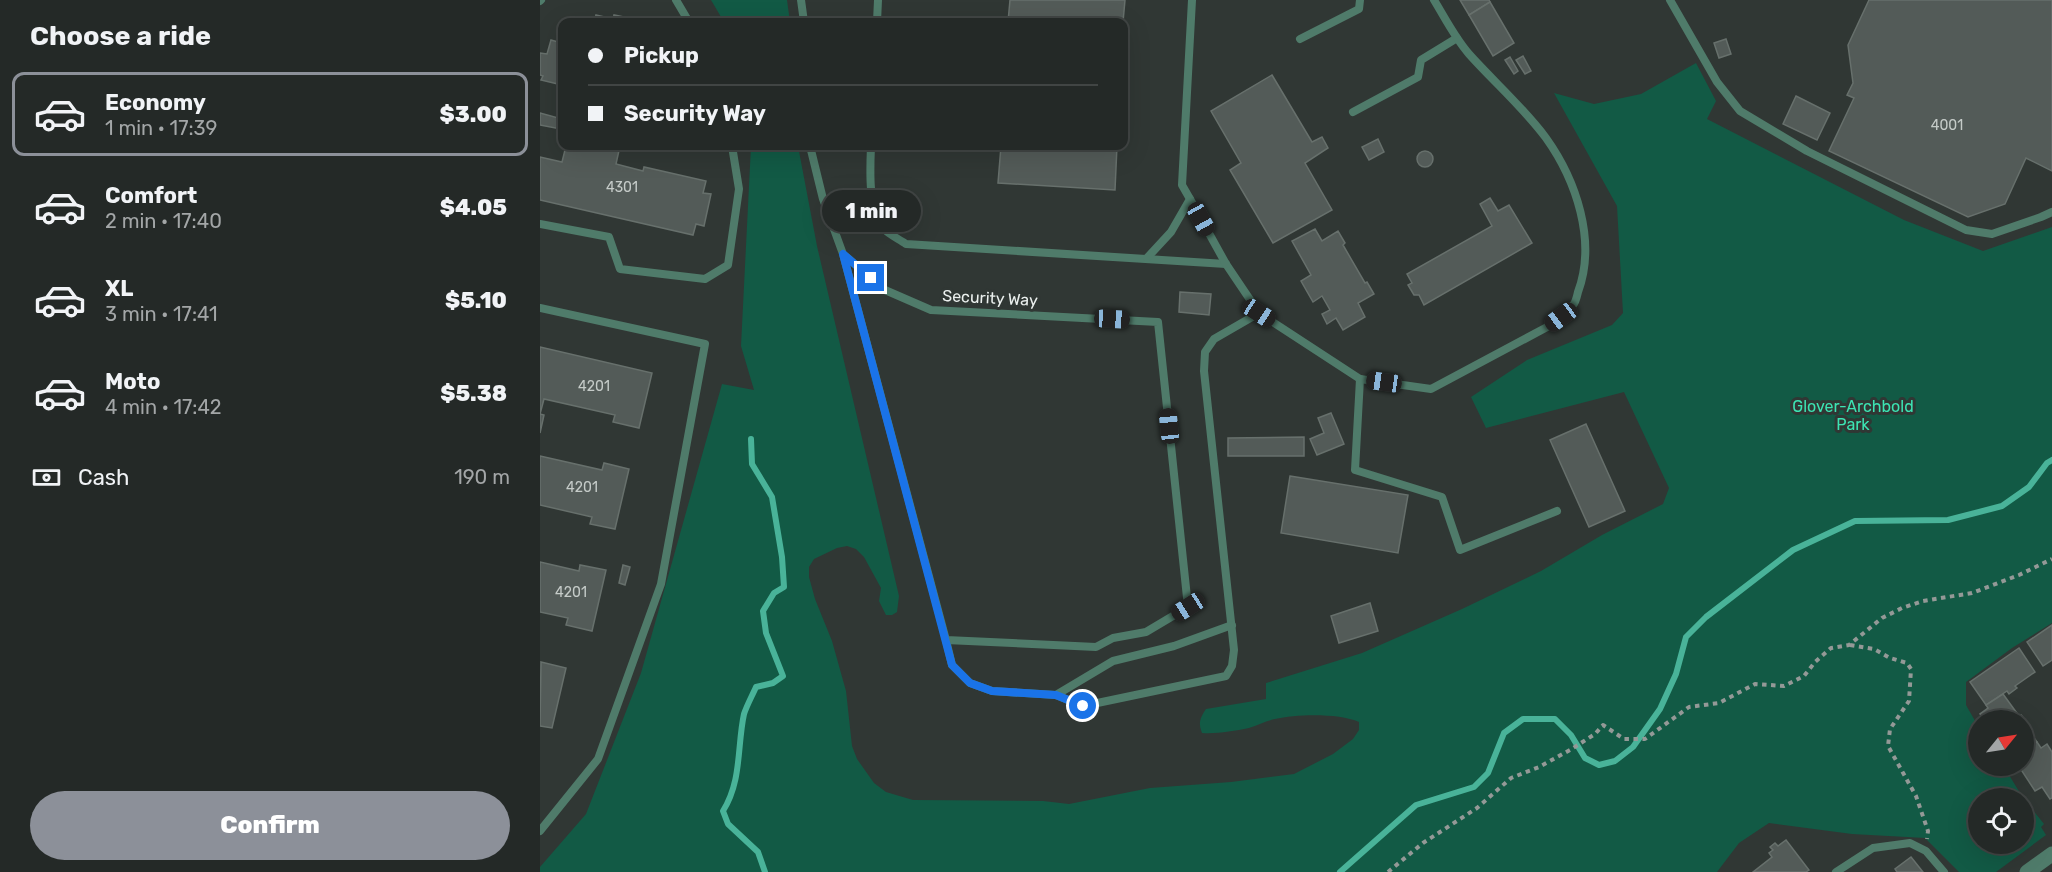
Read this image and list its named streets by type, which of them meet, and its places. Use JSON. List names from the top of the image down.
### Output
{
  "streets": {
    "lane": ["Security Way"]
  },
  "parks": ["Glover-Archbold Park"],
  "house_numbers": [
    "4001",
    "4301",
    "4201",
    "4201",
    "4201"
  ],
  "north": "top right",
  "page": {
    "heading": "Choose a ride",
    "banner": ["Pickup", "Security Way"],
    "list": [
      {
        "name": "Economy",
        "note": "1 min · 17:39",
        "value": "$3.00"
      },
      {
        "name": "Comfort",
        "note": "2 min · 17:40",
        "value": "$4.05"
      },
      {
        "name": "XL",
        "note": "3 min · 17:41",
        "value": "$5.10"
      },
      {
        "name": "Moto",
        "note": "4 min · 17:42",
        "value": "$5.38"
      }
    ],
    "bubble": "1 min",
    "pay": ["Cash", "190 m"],
    "buttons": "Confirm"
  }
}
